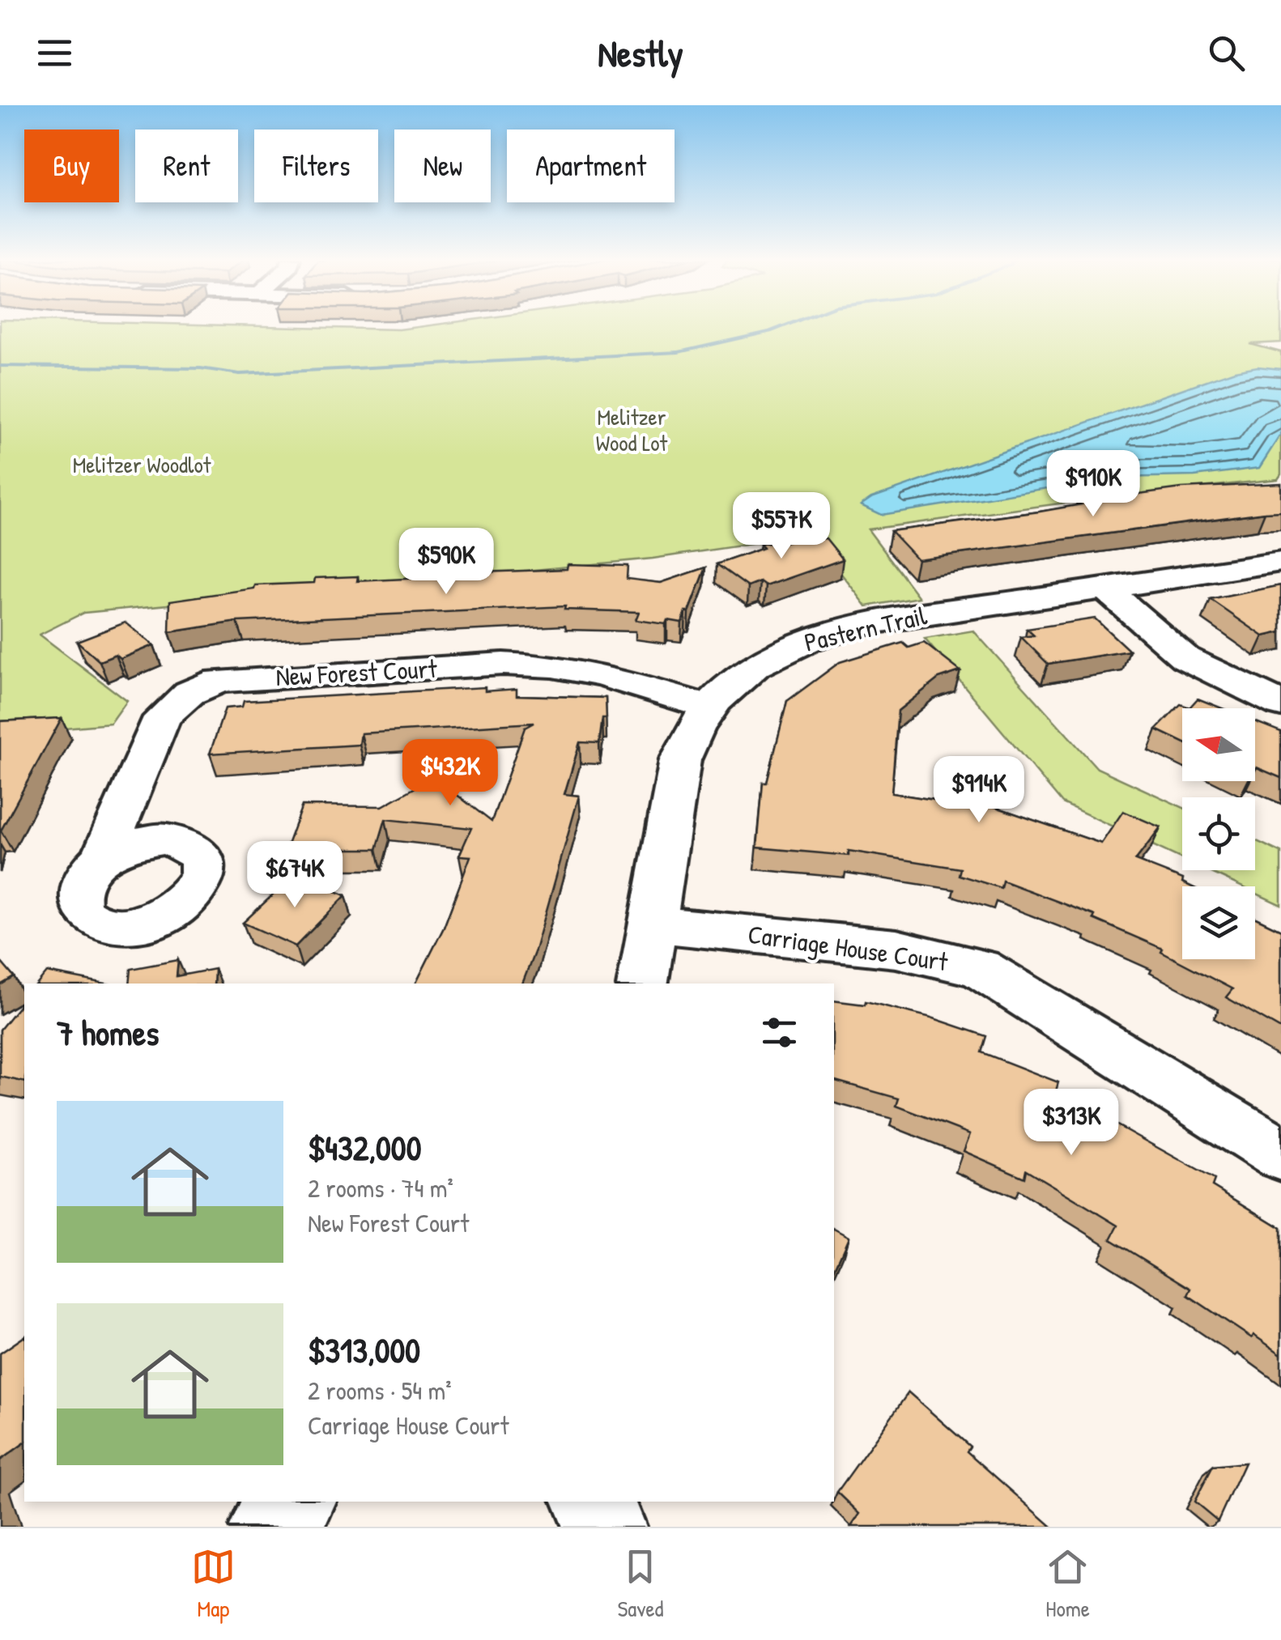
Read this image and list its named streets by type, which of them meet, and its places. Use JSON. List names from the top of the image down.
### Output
{
  "streets": {
    "street": ["Pastern Trail", "New Forest Court", "Carriage House Court"]
  },
  "crossings": [
    ["Pastern Trail", "New Forest Court"],
    ["Pastern Trail", "Carriage House Court"]
  ],
  "parks": ["Melitzer Wood Lot", "Melitzer Woodlot"],
  "north": "left",
  "page": {
    "header": "Nestly",
    "chip": [
      "Buy",
      "Rent",
      "Filters",
      "New",
      "Apartment"
    ],
    "price": [
      "$910K",
      "$557K",
      "$590K",
      "$432K",
      "$914K",
      "$674K",
      "$313K"
    ],
    "heading": "7 homes",
    "list": [
      {
        "name": "$432,000",
        "note": "2 rooms · 74 m² · New Forest Court"
      },
      {
        "name": "$313,000",
        "note": "2 rooms · 54 m² · Carriage House Court"
      }
    ],
    "tabs": ["Map", "Saved", "Home"]
  }
}
